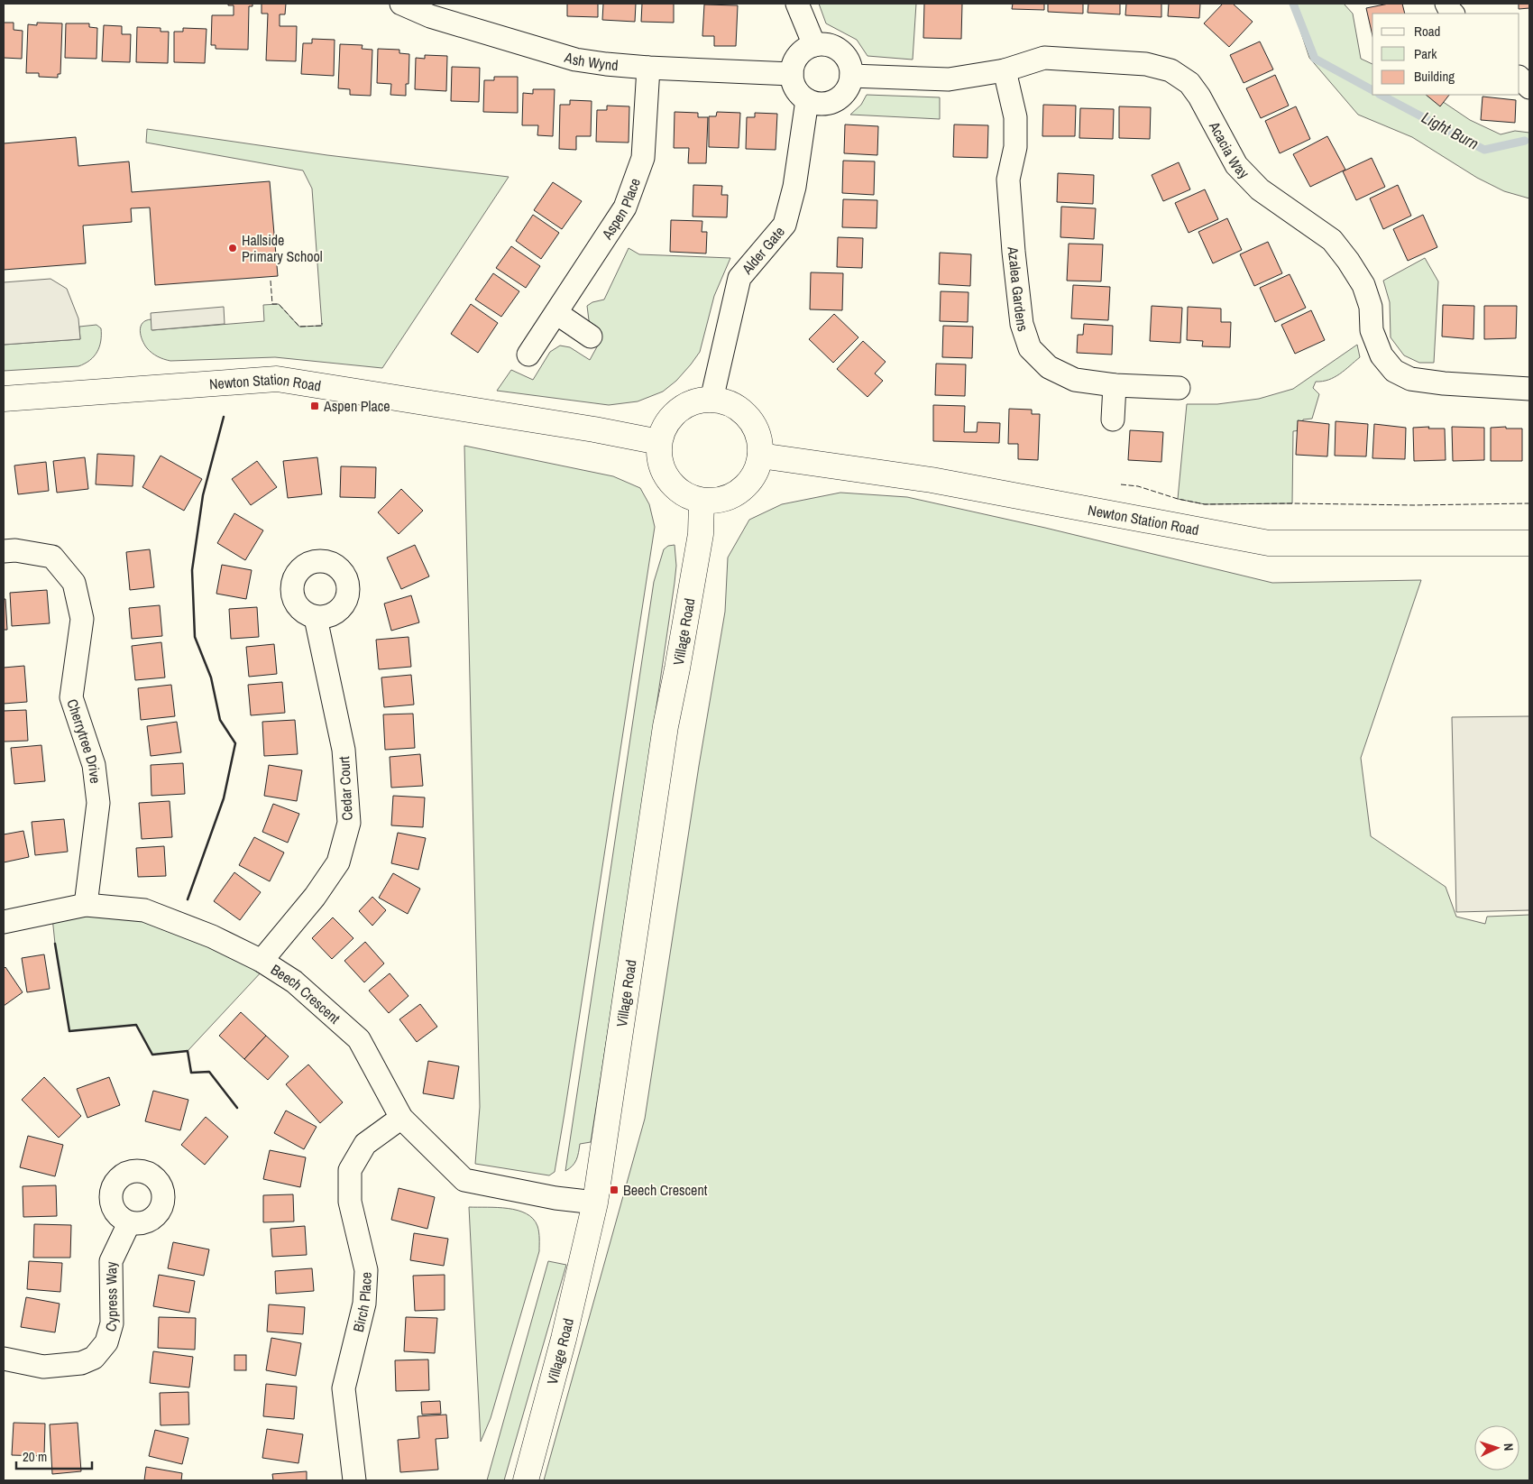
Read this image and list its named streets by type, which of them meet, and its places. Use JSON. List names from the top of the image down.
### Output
{
  "streets": {
    "street": [
      "Ash Wynd",
      "Acacia Way",
      "Aspen Place",
      "Alder Gate",
      "Azalea Gardens",
      "Newton Station Road",
      "Village Road",
      "Cherrytree Drive",
      "Cedar Court",
      "Beech Crescent",
      "Cypress Way",
      "Birch Place"
    ]
  },
  "crossings": [
    ["Ash Wynd", "Acacia Way"],
    ["Ash Wynd", "Aspen Place"],
    ["Ash Wynd", "Alder Gate"],
    ["Acacia Way", "Alder Gate"],
    ["Acacia Way", "Azalea Gardens"],
    ["Alder Gate", "Newton Station Road"],
    ["Alder Gate", "Village Road"],
    ["Newton Station Road", "Village Road"],
    ["Village Road", "Beech Crescent"],
    ["Cherrytree Drive", "Beech Crescent"],
    ["Cedar Court", "Beech Crescent"],
    ["Beech Crescent", "Birch Place"]
  ],
  "water": ["Light Burn"],
  "places": {
    "other": ["Hallside Primary School"],
    "transit": ["Aspen Place", "Beech Crescent"]
  },
  "legend": ["Road", "Park", "Building"],
  "scale_bar": "20 m",
  "north": "right"
}
